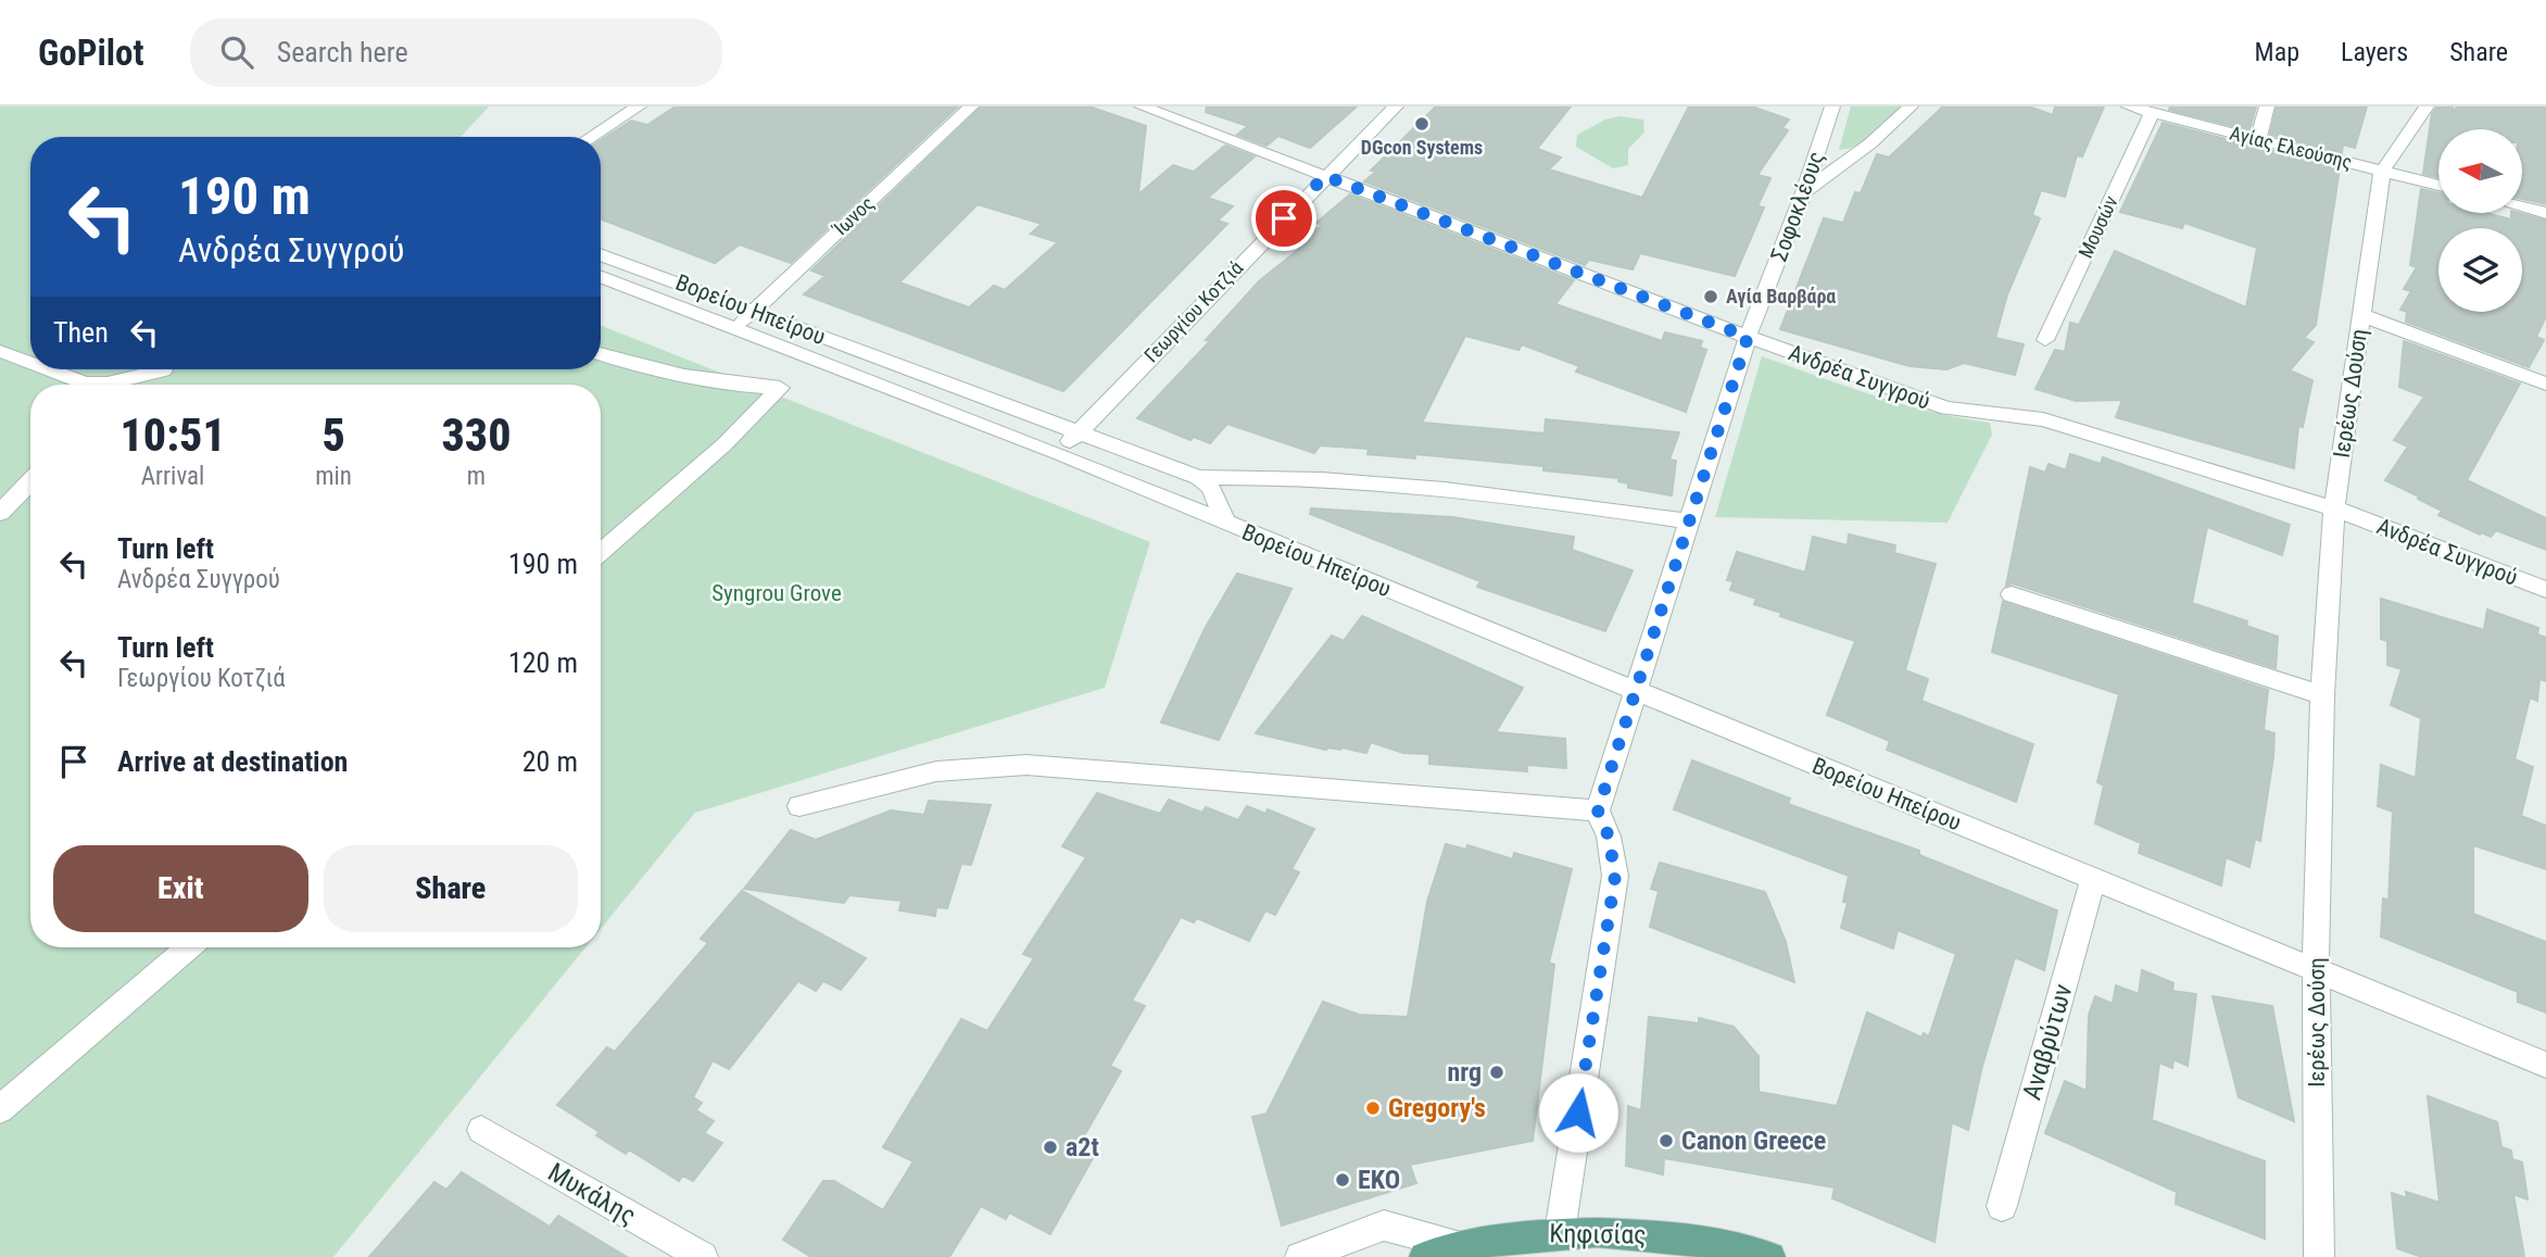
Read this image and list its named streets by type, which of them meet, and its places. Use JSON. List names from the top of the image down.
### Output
{
  "streets": {
    "main road": ["Κηφισίας"],
    "street": [
      "Αγίας Ελεούσης",
      "Σοφοκλέους",
      "Ίωνος",
      "Μουσών",
      "Βορείου Ηπείρου",
      "Γεωργίου Κοτζιά",
      "Ανδρέα Συγγρού",
      "Ιερέως Δούση",
      "Αναβρύτων",
      "Μυκάλης"
    ]
  },
  "crossings": [
    ["Αγίας Ελεούσης", "Μουσών"],
    ["Αγίας Ελεούσης", "Ιερέως Δούση"],
    ["Σοφοκλέους", "Βορείου Ηπείρου"],
    ["Σοφοκλέους", "Ανδρέα Συγγρού"],
    ["Ίωνος", "Βορείου Ηπείρου"],
    ["Βορείου Ηπείρου", "Γεωργίου Κοτζιά"],
    ["Βορείου Ηπείρου", "Ιερέως Δούση"],
    ["Βορείου Ηπείρου", "Αναβρύτων"],
    ["Γεωργίου Κοτζιά", "Ανδρέα Συγγρού"],
    ["Ανδρέα Συγγρού", "Ιερέως Δούση"]
  ],
  "parks": ["Syngrou Grove"],
  "places": [
    "DGcon Systems",
    "Αγία Βαρβάρα",
    "nrg",
    "Gregory's",
    "Canon Greece",
    "a2t",
    "EKO"
  ],
  "north": "left",
  "page": {
    "header": "GoPilot",
    "search": "Search here",
    "nav": ["Map", "Layers", "Share"],
    "turn": ["190 m", "Ανδρέα Συγγρού"],
    "then": "Then",
    "eta": [
      "10:51",
      "Arrival",
      "5",
      "min",
      "330",
      "m"
    ],
    "list": [
      {
        "name": "Turn left",
        "note": "Ανδρέα Συγγρού",
        "value": "190 m"
      },
      {
        "name": "Turn left",
        "note": "Γεωργίου Κοτζιά",
        "value": "120 m"
      },
      {
        "name": "Arrive at destination",
        "value": "20 m"
      }
    ],
    "buttons": ["Exit", "Share"]
  }
}
